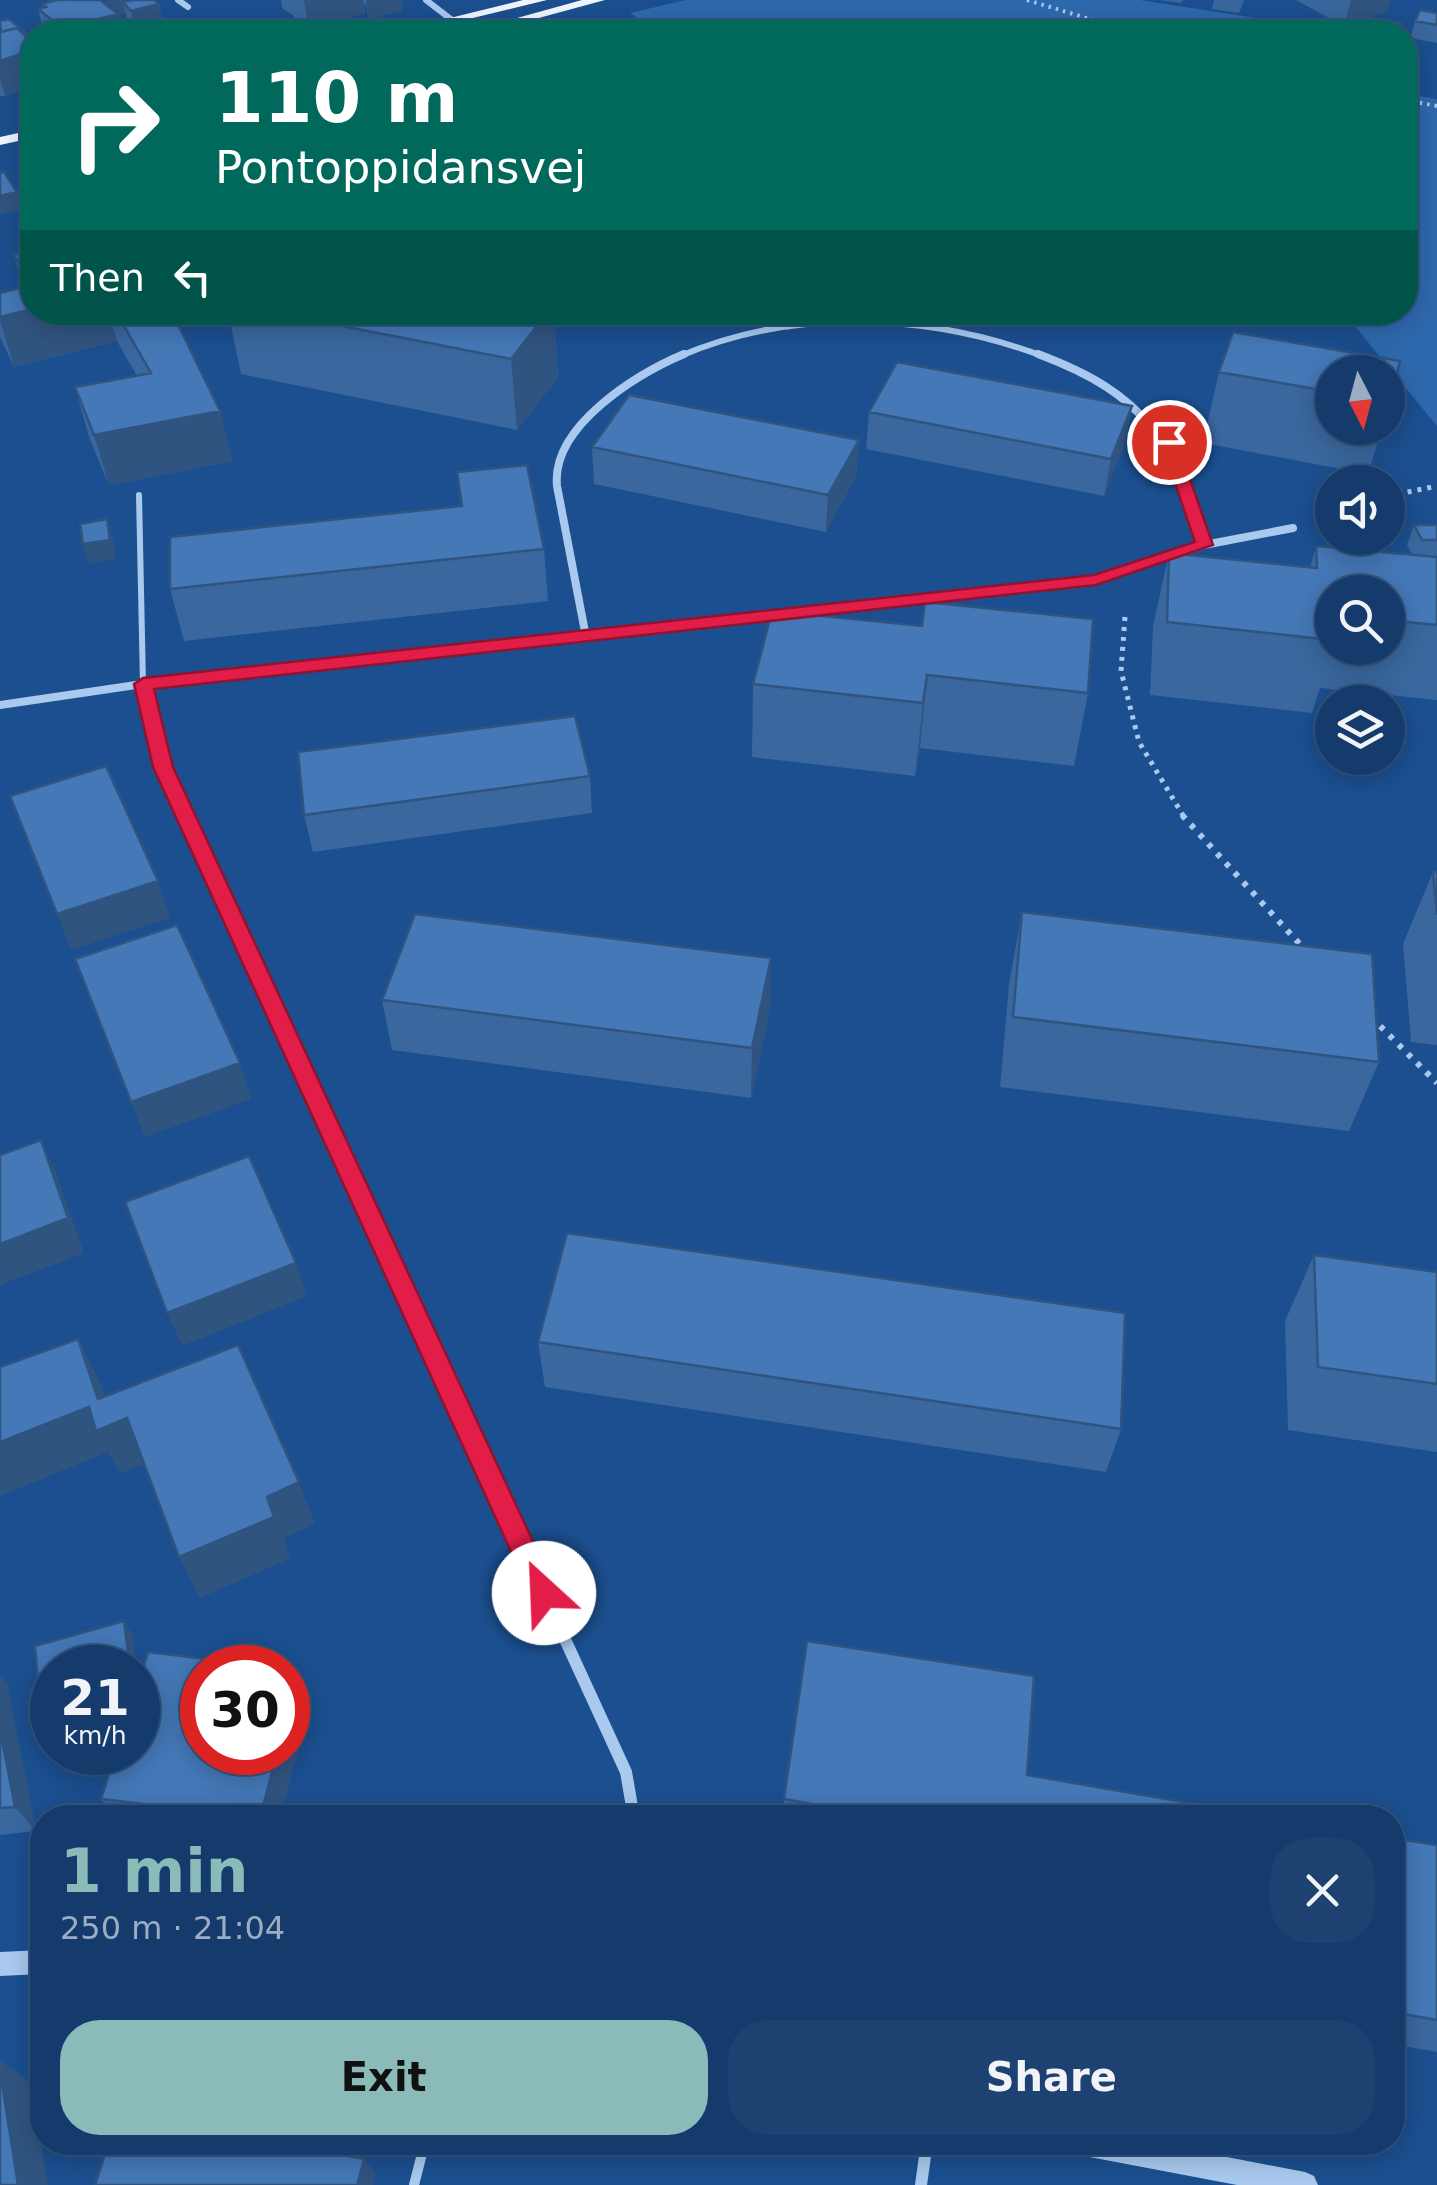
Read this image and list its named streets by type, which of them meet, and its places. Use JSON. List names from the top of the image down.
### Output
{
  "north": "bottom",
  "page": {
    "turn": ["110 m", "Pontoppidansvej"],
    "then": "Then",
    "speed": "21 km/h",
    "limit": "30",
    "heading": ["1 min", "250 m · 21:04"],
    "buttons": ["Exit", "Share"]
  }
}
